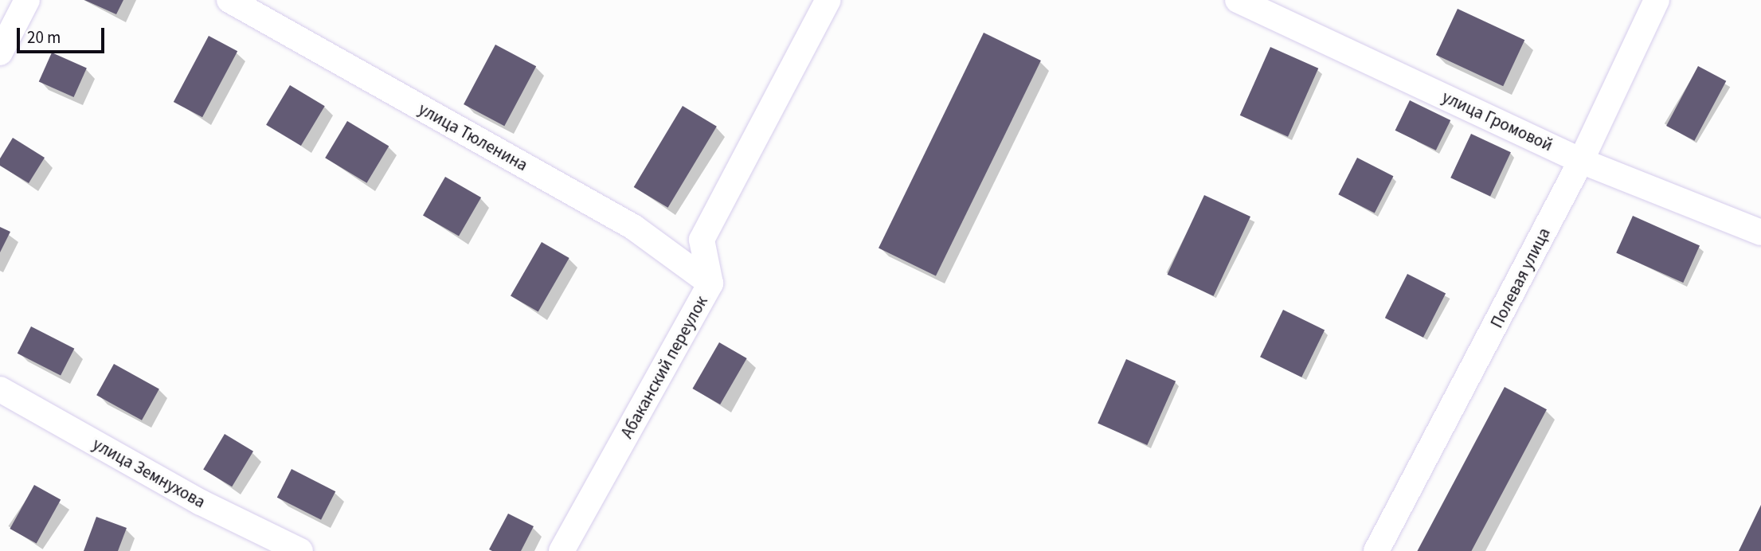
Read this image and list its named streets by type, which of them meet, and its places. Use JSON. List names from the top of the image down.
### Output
{
  "streets": {
    "street": [
      "улица Громовой",
      "улица Тюленина",
      "Полевая улица",
      "Абаканский переулок",
      "улица Земнухова"
    ]
  },
  "crossings": [
    ["улица Громовой", "Полевая улица"],
    ["улица Тюленина", "Абаканский переулок"]
  ],
  "scale_bar": "20 m"
}
